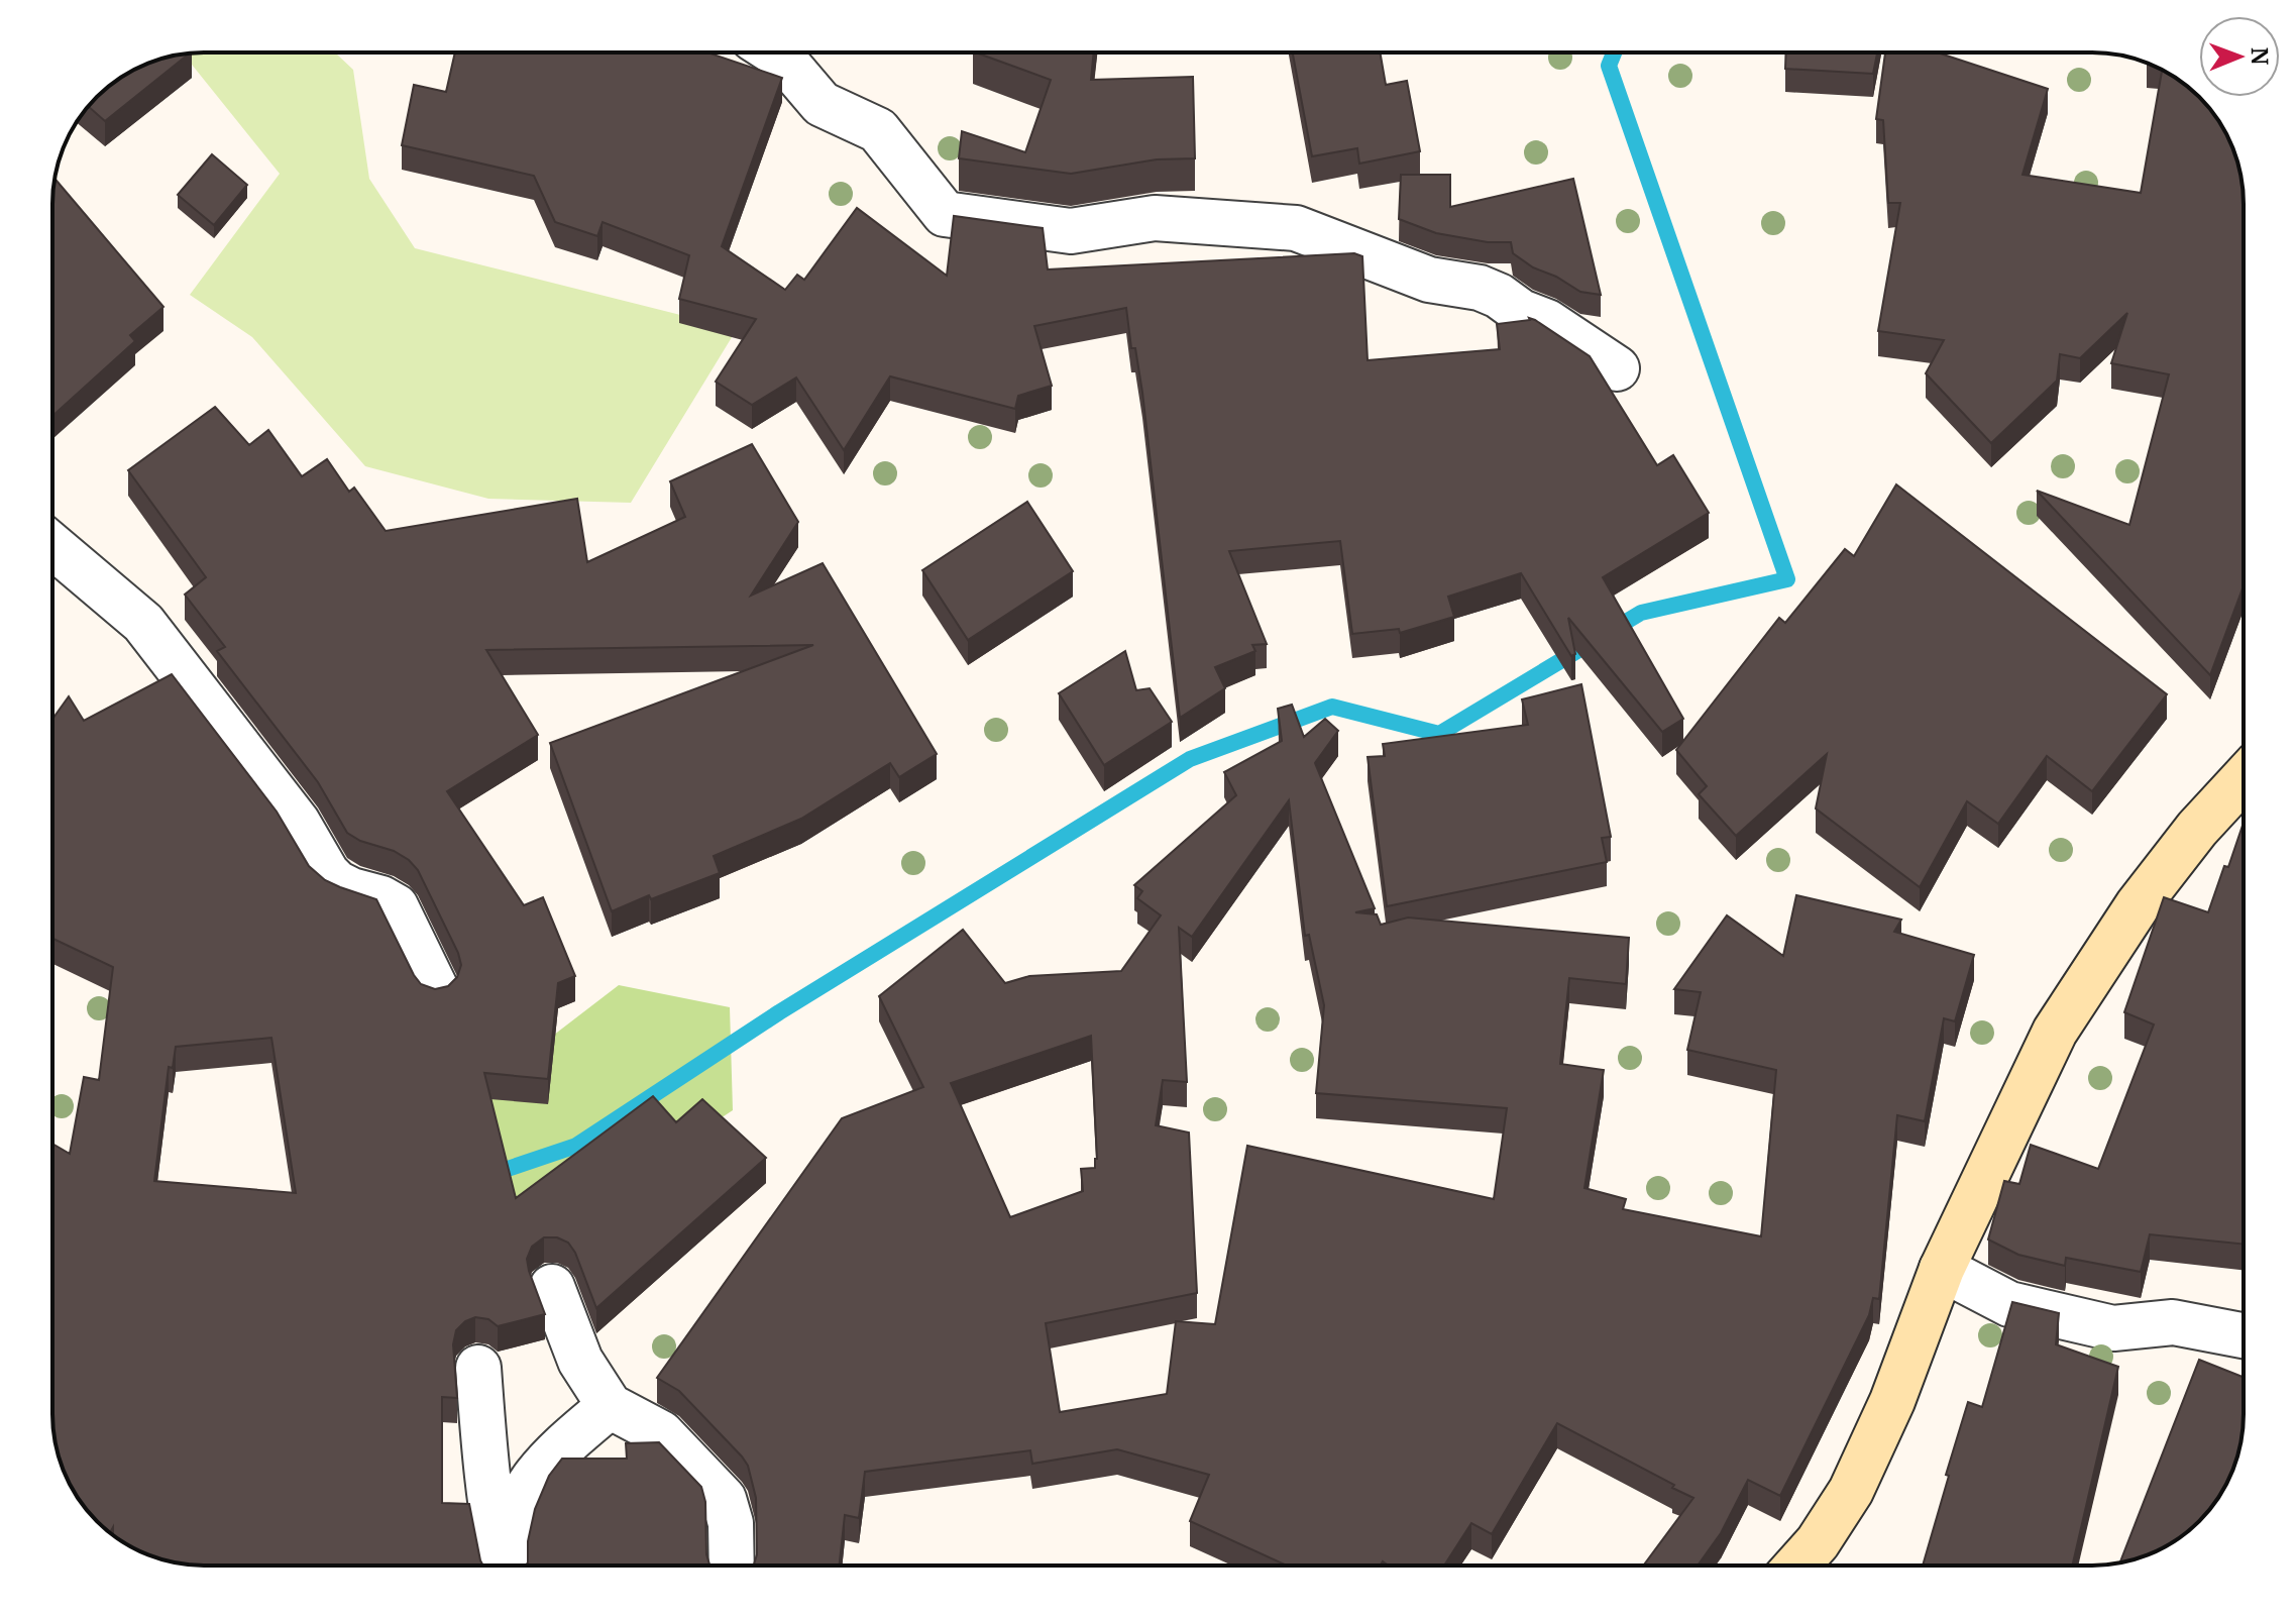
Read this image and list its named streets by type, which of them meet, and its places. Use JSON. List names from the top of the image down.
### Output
{
  "north": "right"
}
